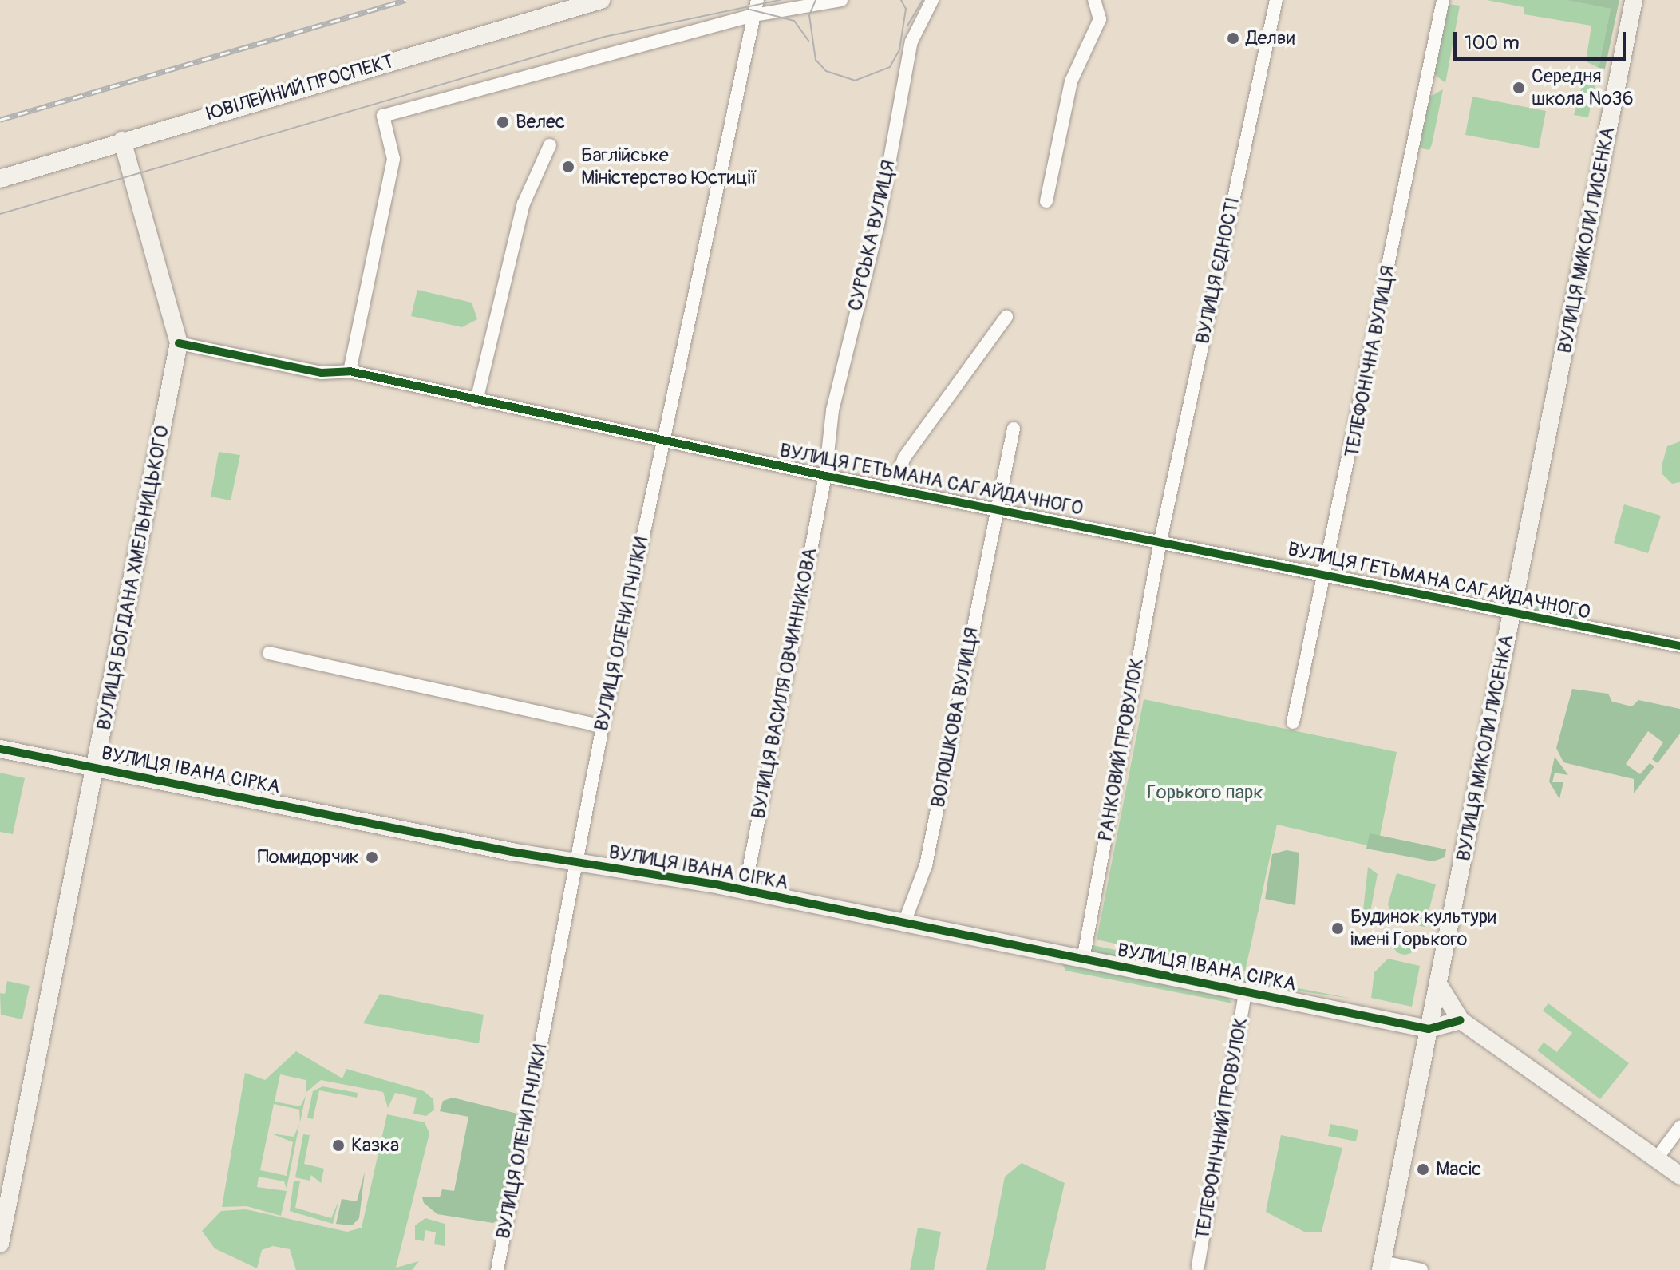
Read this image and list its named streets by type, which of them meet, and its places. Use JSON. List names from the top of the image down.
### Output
{
  "streets": {
    "street": [
      "ЮВІЛЕЙНИЙ ПРОСПЕКТ",
      "СУРСЬКА ВУЛИЦЯ",
      "ВУЛИЦЯ МИКОЛИ ЛИСЕНКА",
      "ВУЛИЦЯ ЄДНОСТІ",
      "ТЕЛЕФОНІЧНА ВУЛИЦЯ",
      "ВУЛИЦЯ ГЕТЬМАНА САГАЙДАЧНОГО",
      "ВУЛИЦЯ БОГДАНА ХМЕЛЬНИЦЬКОГО",
      "ВУЛИЦЯ ОЛЕНИ ПЧІЛКИ",
      "ВУЛИЦЯ ВАСИЛЯ ОВЧИННИКОВА",
      "ВОЛОШКОВА ВУЛИЦЯ",
      "РАНКОВИЙ ПРОВУЛОК",
      "ВУЛИЦЯ ІВАНА СІРКА",
      "ТЕЛЕФОНІЧНИЙ ПРОВУЛОК"
    ]
  },
  "crossings": [
    ["ЮВІЛЕЙНИЙ ПРОСПЕКТ", "ВУЛИЦЯ БОГДАНА ХМЕЛЬНИЦЬКОГО"],
    ["СУРСЬКА ВУЛИЦЯ", "ВУЛИЦЯ ГЕТЬМАНА САГАЙДАЧНОГО"],
    ["СУРСЬКА ВУЛИЦЯ", "ВУЛИЦЯ ВАСИЛЯ ОВЧИННИКОВА"],
    ["ВУЛИЦЯ МИКОЛИ ЛИСЕНКА", "ВУЛИЦЯ ГЕТЬМАНА САГАЙДАЧНОГО"],
    ["ВУЛИЦЯ МИКОЛИ ЛИСЕНКА", "ВУЛИЦЯ ІВАНА СІРКА"],
    ["ВУЛИЦЯ ЄДНОСТІ", "ВУЛИЦЯ ГЕТЬМАНА САГАЙДАЧНОГО"],
    ["ВУЛИЦЯ ЄДНОСТІ", "РАНКОВИЙ ПРОВУЛОК"],
    ["ТЕЛЕФОНІЧНА ВУЛИЦЯ", "ВУЛИЦЯ ГЕТЬМАНА САГАЙДАЧНОГО"],
    ["ВУЛИЦЯ ГЕТЬМАНА САГАЙДАЧНОГО", "ВУЛИЦЯ БОГДАНА ХМЕЛЬНИЦЬКОГО"],
    ["ВУЛИЦЯ ГЕТЬМАНА САГАЙДАЧНОГО", "ВУЛИЦЯ ОЛЕНИ ПЧІЛКИ"],
    ["ВУЛИЦЯ ГЕТЬМАНА САГАЙДАЧНОГО", "ВУЛИЦЯ ВАСИЛЯ ОВЧИННИКОВА"],
    ["ВУЛИЦЯ ГЕТЬМАНА САГАЙДАЧНОГО", "ВОЛОШКОВА ВУЛИЦЯ"],
    ["ВУЛИЦЯ ГЕТЬМАНА САГАЙДАЧНОГО", "РАНКОВИЙ ПРОВУЛОК"],
    ["ВУЛИЦЯ БОГДАНА ХМЕЛЬНИЦЬКОГО", "ВУЛИЦЯ ІВАНА СІРКА"],
    ["ВУЛИЦЯ ОЛЕНИ ПЧІЛКИ", "ВУЛИЦЯ ІВАНА СІРКА"],
    ["ВУЛИЦЯ ВАСИЛЯ ОВЧИННИКОВА", "ВУЛИЦЯ ІВАНА СІРКА"],
    ["ВОЛОШКОВА ВУЛИЦЯ", "ВУЛИЦЯ ІВАНА СІРКА"],
    ["РАНКОВИЙ ПРОВУЛОК", "ВУЛИЦЯ ІВАНА СІРКА"],
    ["ВУЛИЦЯ ІВАНА СІРКА", "ТЕЛЕФОНІЧНИЙ ПРОВУЛОК"]
  ],
  "parks": ["Горького парк"],
  "places": [
    "Делви",
    "Середня школа №36",
    "Велес",
    "Баглійське Міністерство Юстиції",
    "Помидорчик",
    "Будинок культури імені Горького",
    "Казка",
    "Macic"
  ],
  "scale_bar": "100 m"
}
